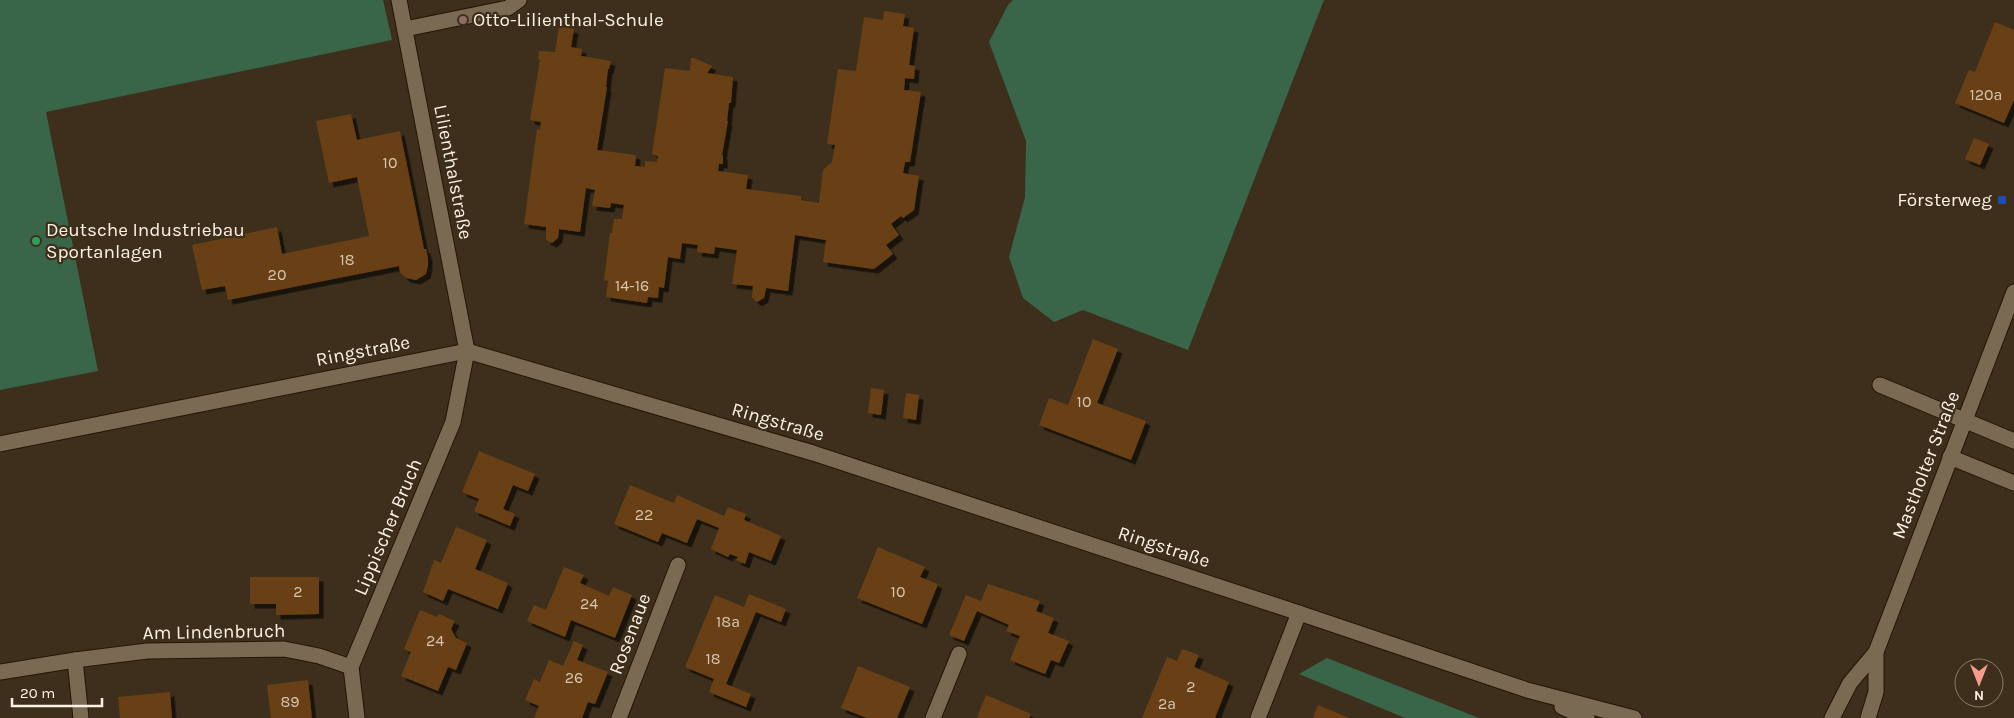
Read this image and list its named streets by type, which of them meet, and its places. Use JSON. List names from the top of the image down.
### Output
{
  "streets": {
    "street": [
      "Lilienthalstraße",
      "Ringstraße",
      "Mastholter Straße",
      "Lippischer Bruch",
      "Am Lindenbruch",
      "Rosenaue"
    ]
  },
  "crossings": [
    ["Lilienthalstraße", "Ringstraße"],
    ["Lilienthalstraße", "Lippischer Bruch"],
    ["Ringstraße", "Lippischer Bruch"],
    ["Lippischer Bruch", "Am Lindenbruch"]
  ],
  "places": {
    "other": ["Otto-Lilienthal-Schule", "Deutsche Industriebau Sportanlagen"],
    "transit": ["Försterweg"]
  },
  "house_numbers": [
    "120a",
    "10",
    "18",
    "20",
    "14-16",
    "10",
    "22",
    "2",
    "10",
    "24",
    "18a",
    "24",
    "18",
    "26",
    "2",
    "89",
    "2a"
  ],
  "scale_bar": "20 m",
  "north": "bottom"
}
